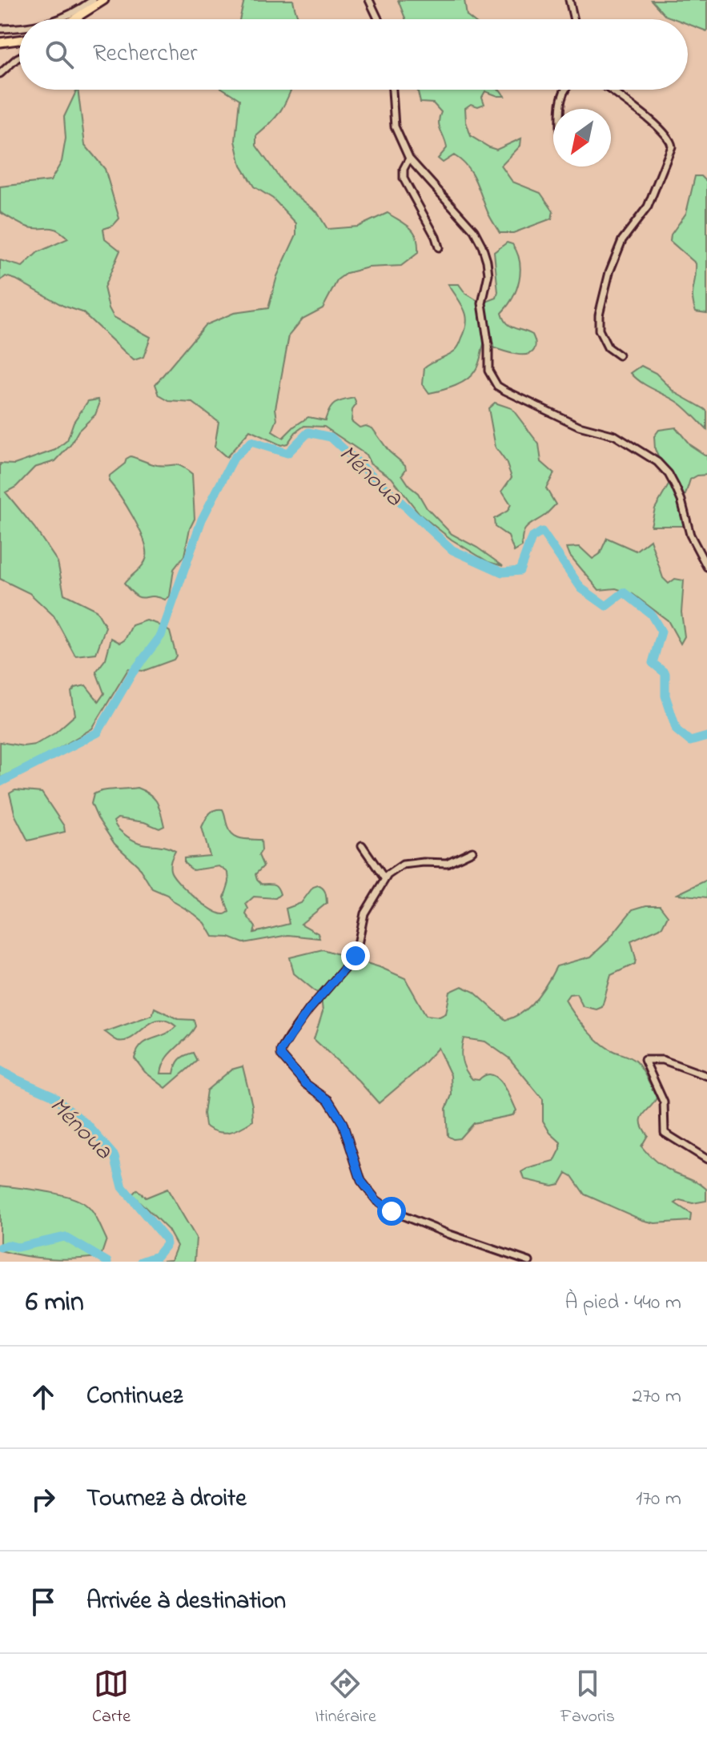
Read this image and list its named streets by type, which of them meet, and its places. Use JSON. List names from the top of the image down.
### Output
{
  "water": ["Ménoua"],
  "north": "bottom left",
  "page": {
    "search": "Rechercher",
    "heading": ["6 min", "À pied · 440 m"],
    "list": [
      ["Continuez", "270 m"],
      ["Tournez à droite", "170 m"],
      "Arrivée à destination"
    ],
    "nav": ["Carte", "Itinéraire", "Favoris"]
  }
}
